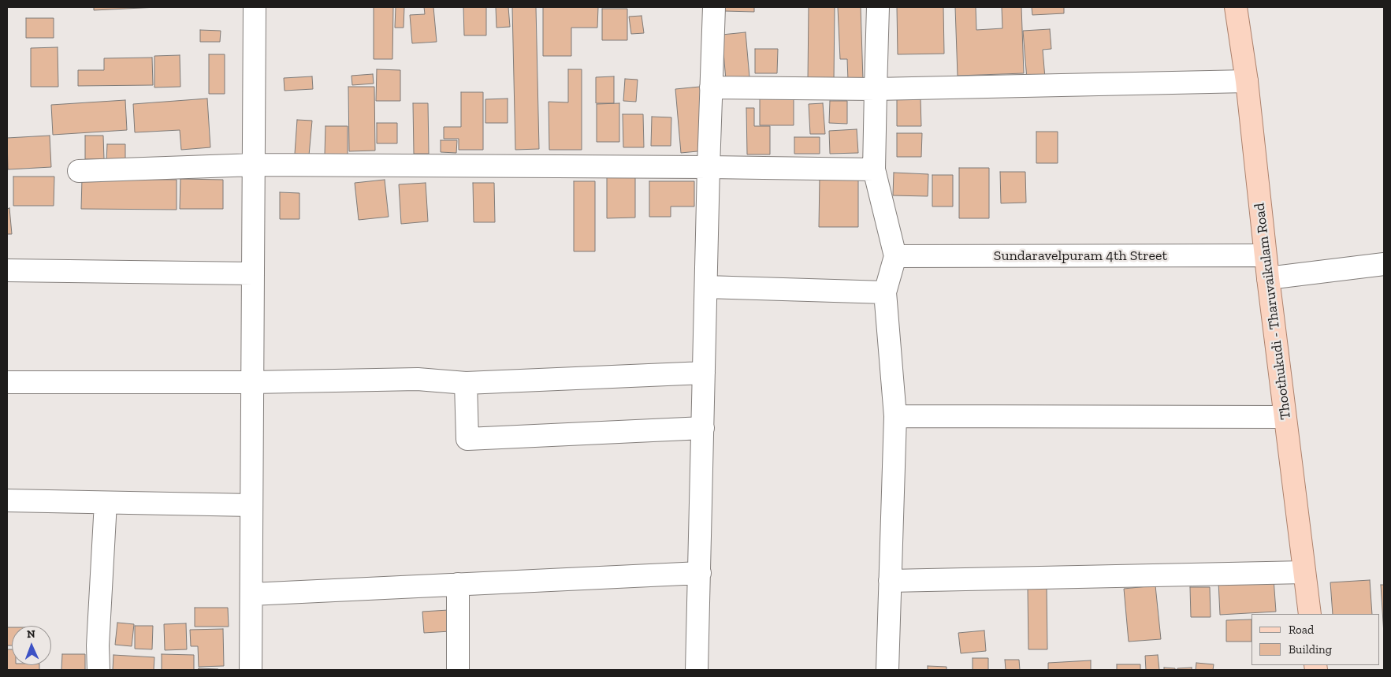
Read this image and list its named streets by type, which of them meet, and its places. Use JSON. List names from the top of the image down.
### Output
{
  "streets": {
    "main road": ["Thoothukudi - Tharuvaikulam Road"],
    "street": ["Sundaravelpuram 4th Street"]
  },
  "crossings": [
    ["Sundaravelpuram 4th Street", "Thoothukudi - Tharuvaikulam Road"]
  ],
  "legend": ["Road", "Building"],
  "north": "top"
}
